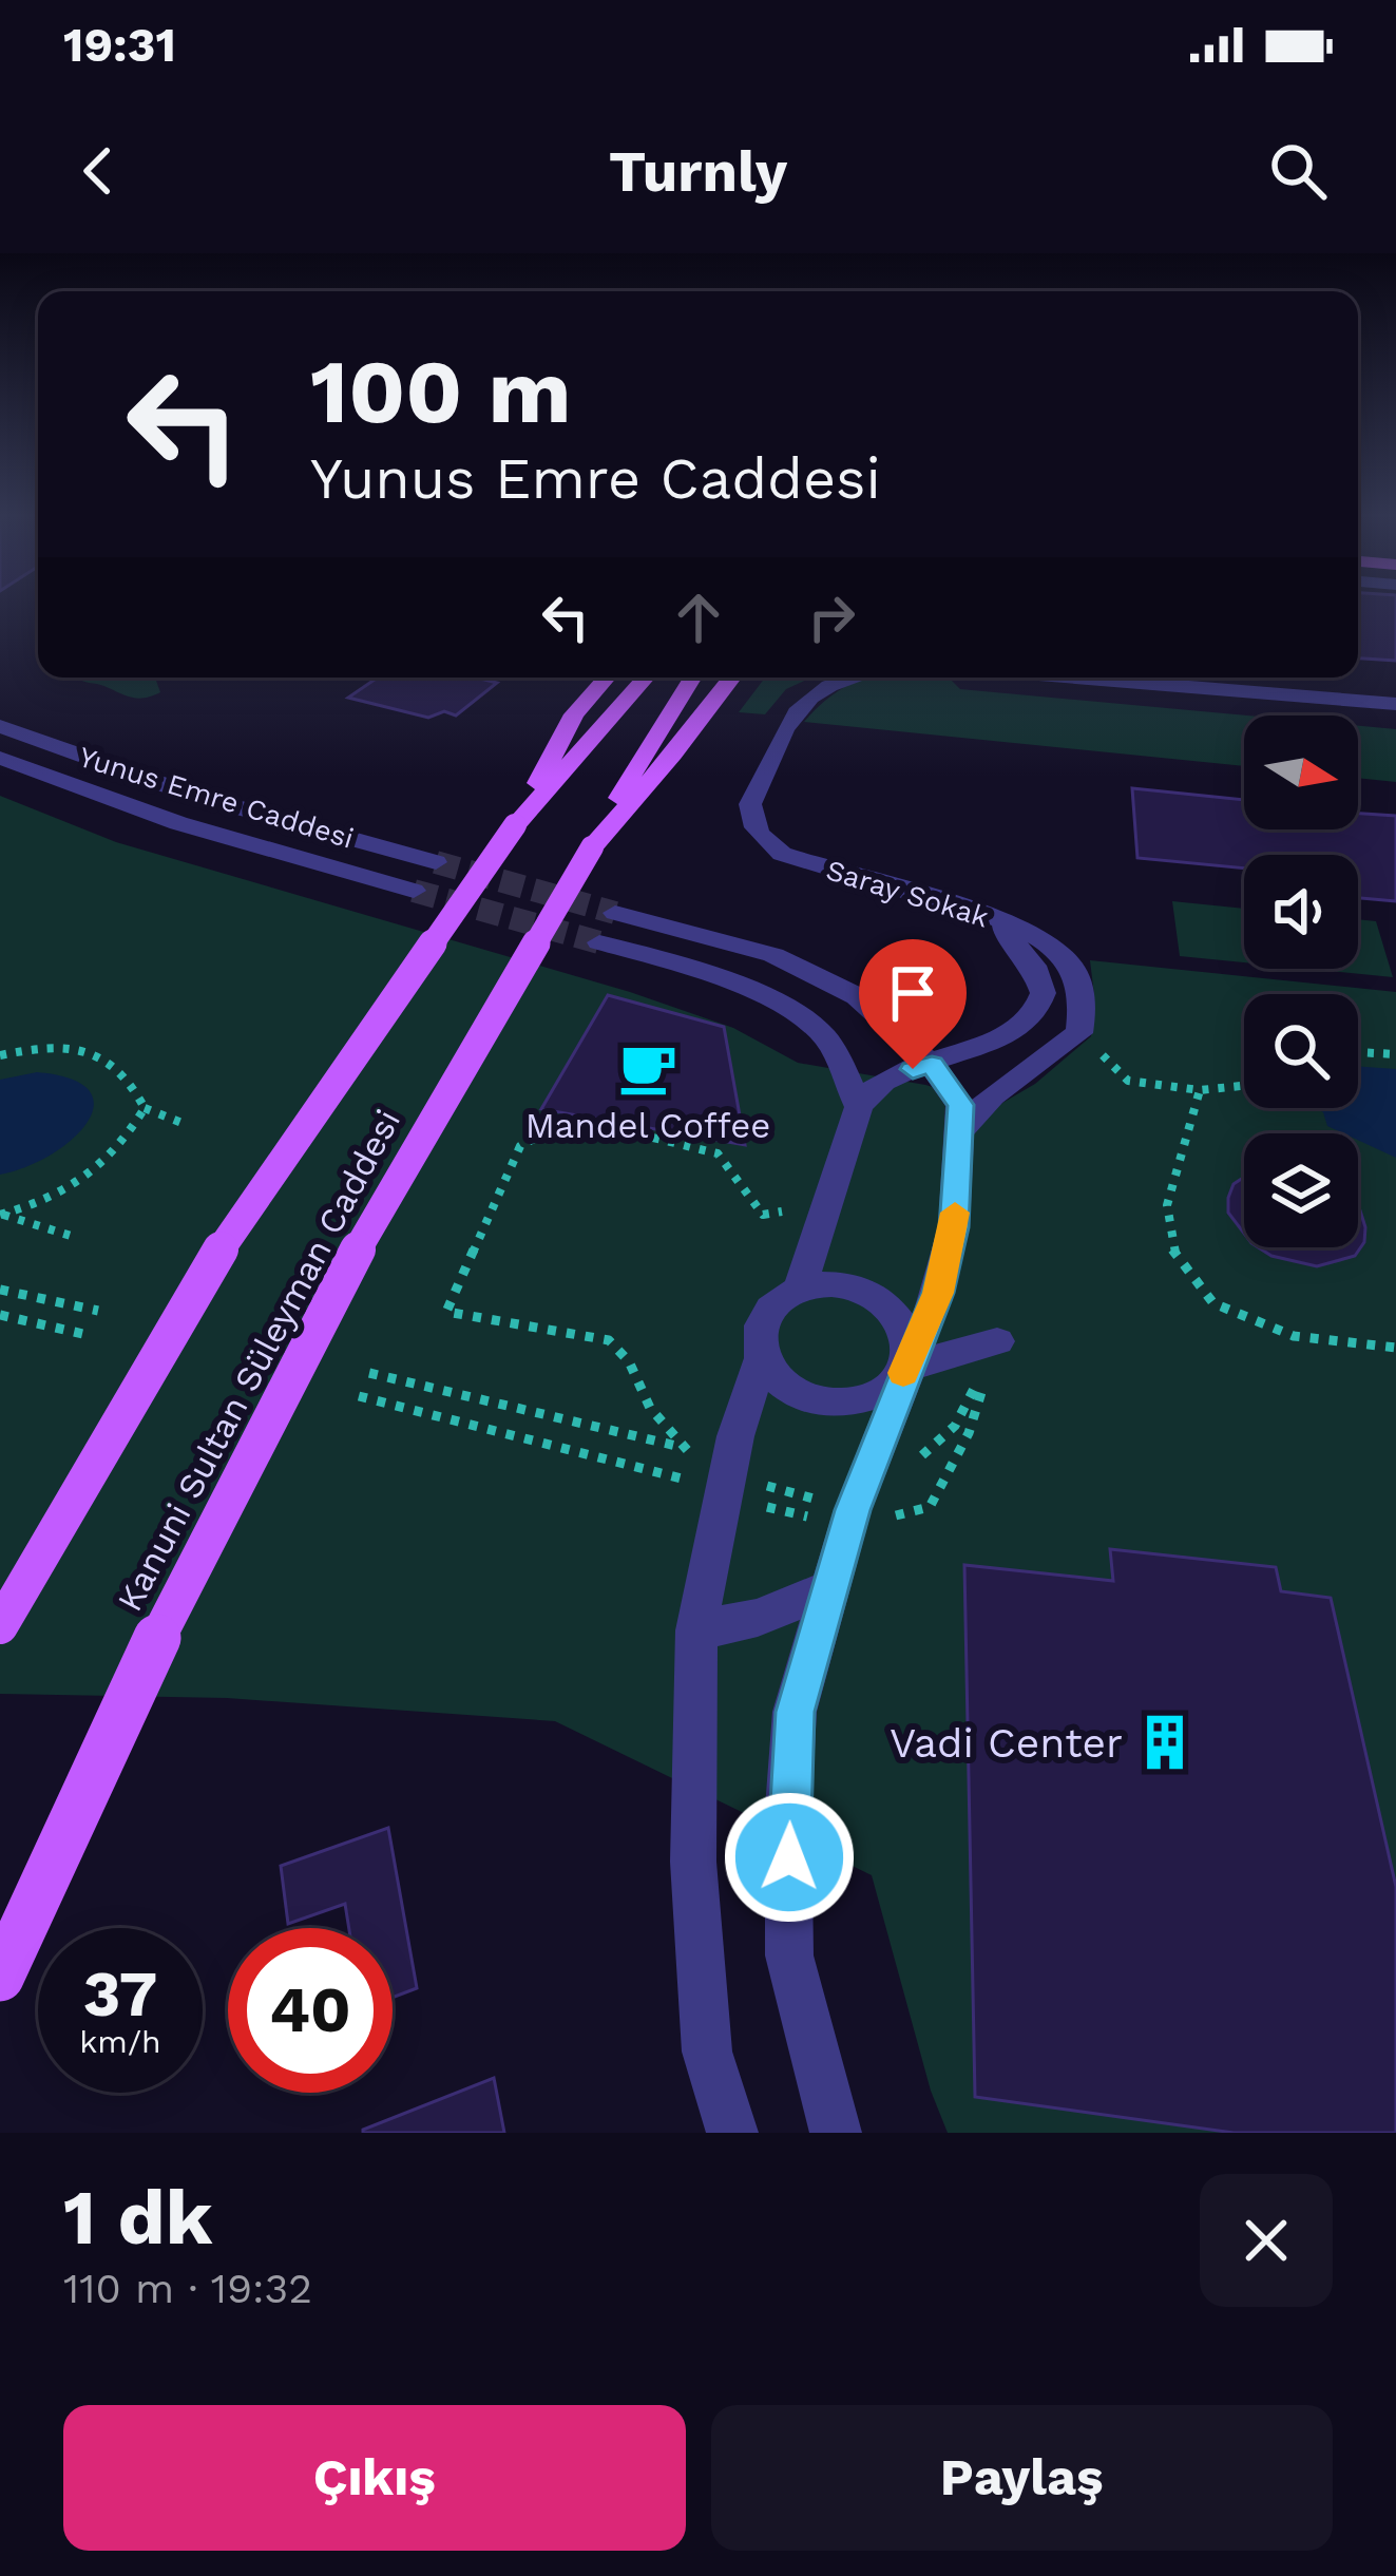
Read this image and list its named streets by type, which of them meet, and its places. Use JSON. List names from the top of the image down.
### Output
{
  "streets": {
    "main road": ["Kanuni Sultan Süleyman Caddesi"],
    "street": ["Yunus Emre Caddesi", "Saray Sokak"]
  },
  "places": {
    "cafe": ["Mandel Coffee"],
    "building": ["Vadi Center"]
  },
  "north": "right",
  "page": {
    "status": "19:31",
    "header": "Turnly",
    "turn": ["100 m", "Yunus Emre Caddesi"],
    "speed": "37 km/h",
    "limit": "40",
    "heading": ["1 dk", "110 m · 19:32"],
    "buttons": ["Çıkış", "Paylaş"]
  }
}
